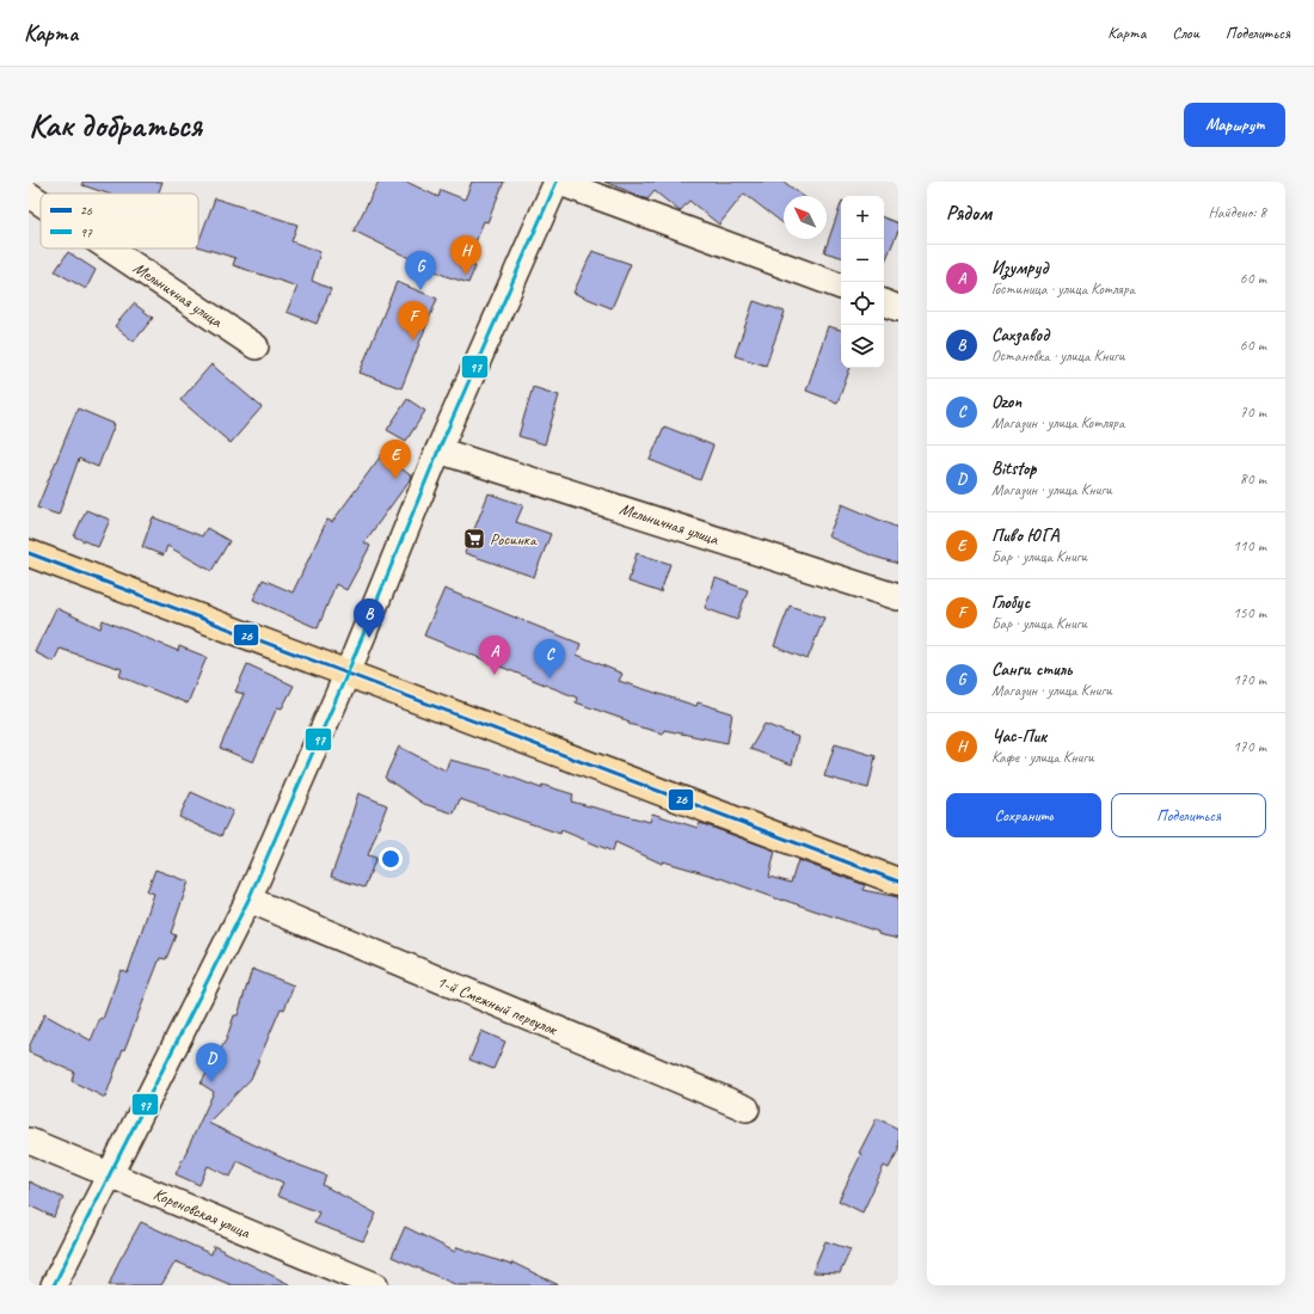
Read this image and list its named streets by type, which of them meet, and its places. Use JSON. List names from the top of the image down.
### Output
{
  "streets": {
    "street": ["Мельничная улица", "1-й Смежный переулок", "Кореновская улица"]
  },
  "places": {
    "supermarket": ["Росинка"]
  },
  "lines": ["transit line 97", "transit line 26"],
  "legend": ["26", "97"],
  "north": "top left",
  "page": {
    "header": "Карта",
    "nav": ["Карта", "Слои", "Поделиться"],
    "buttons": [
      "Маршрут",
      ["Сохранить", "Поделиться"]
    ],
    "title": "Как добраться",
    "heading": ["Рядом", "Найдено: 8"],
    "map_buttons": ["+", "−"],
    "pins": [
      "H",
      "G",
      "F",
      "E",
      "B",
      "A",
      "C",
      "D"
    ],
    "list": [
      {
        "mark": "A",
        "name": "Изумруд",
        "note": "Гостиница · улица Котляра",
        "value": "60 m"
      },
      {
        "mark": "B",
        "name": "Сахзавод",
        "note": "Остановка · улица Книги",
        "value": "60 m"
      },
      {
        "mark": "C",
        "name": "Ozon",
        "note": "Магазин · улица Котляра",
        "value": "70 m"
      },
      {
        "mark": "D",
        "name": "Bitstop",
        "note": "Магазин · улица Книги",
        "value": "80 m"
      },
      {
        "mark": "E",
        "name": "Пиво ЮГА",
        "note": "Бар · улица Книги",
        "value": "110 m"
      },
      {
        "mark": "F",
        "name": "Глобус",
        "note": "Бар · улица Книги",
        "value": "150 m"
      },
      {
        "mark": "G",
        "name": "Санги стиль",
        "note": "Магазин · улица Книги",
        "value": "170 m"
      },
      {
        "mark": "H",
        "name": "Час-Пик",
        "note": "Кафе · улица Книги",
        "value": "170 m"
      }
    ]
  }
}
